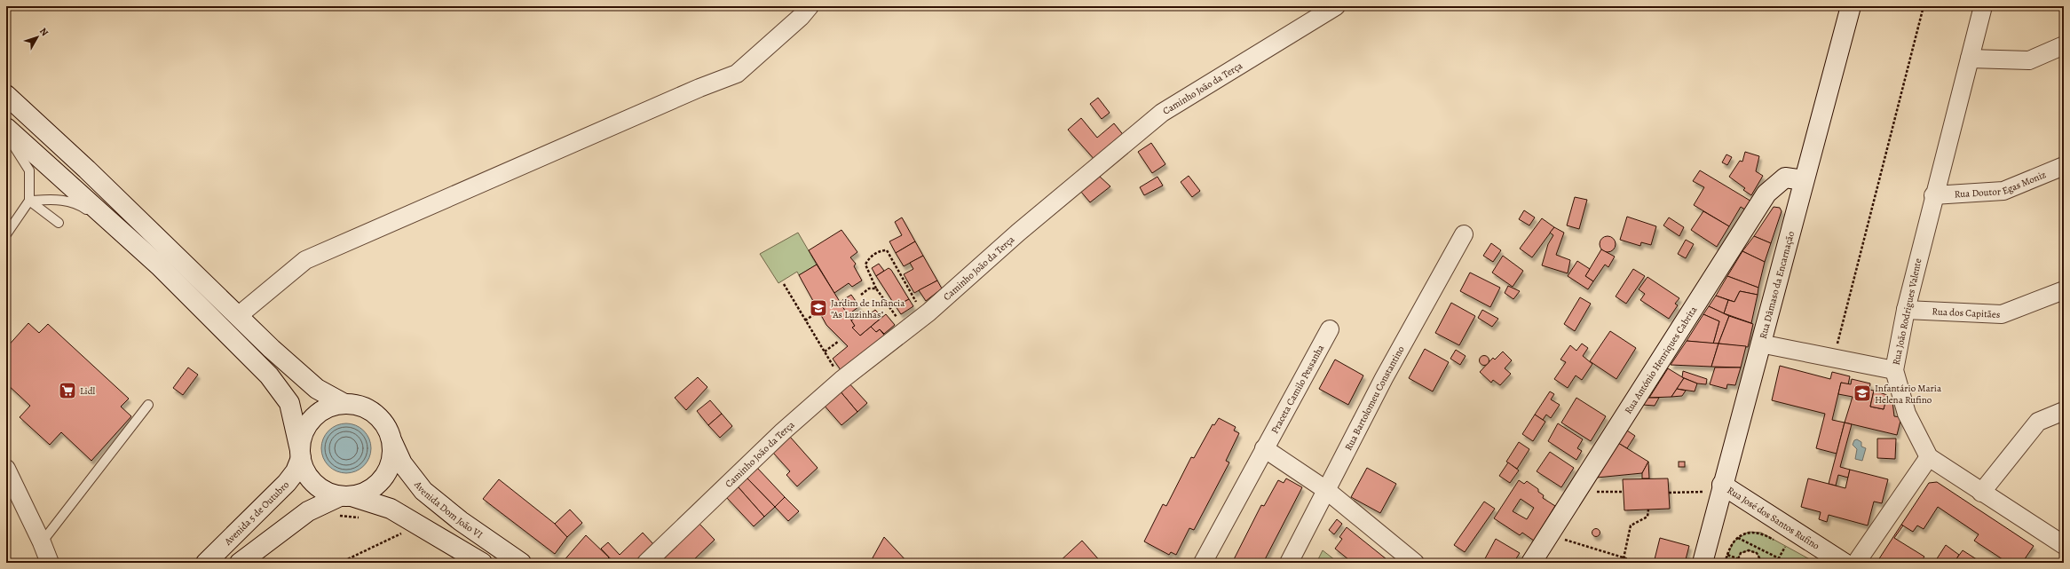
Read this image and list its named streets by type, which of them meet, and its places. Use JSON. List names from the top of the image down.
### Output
{
  "streets": {
    "main road": [
      "Rua Dâmaso da Encarnação",
      "Rua António Henriques Cabrita",
      "Avenida Dom João VI",
      "Avenida 5 de Outubro",
      "Rua José dos Santos Rufino"
    ],
    "street": [
      "Caminho João da Terça",
      "Rua Doutor Egas Moniz",
      "Rua João Rodrigues Valente",
      "Rua dos Capitães",
      "Praceta Camilo Pessanha",
      "Rua Bartolomeu Constantino"
    ]
  },
  "crossings": [
    ["Rua Doutor Egas Moniz", "Rua João Rodrigues Valente"],
    ["Rua Dâmaso da Encarnação", "Rua António Henriques Cabrita"],
    ["Rua Dâmaso da Encarnação", "Rua José dos Santos Rufino"],
    ["Rua João Rodrigues Valente", "Rua dos Capitães"],
    ["Avenida Dom João VI", "Avenida 5 de Outubro"]
  ],
  "places": {
    "school or university": ["Jardim de Infância \"As Luzinhas\"", "Infantário Maria Helena Rufino"],
    "supermarket": ["Lidl"]
  },
  "north": "top right"
}
